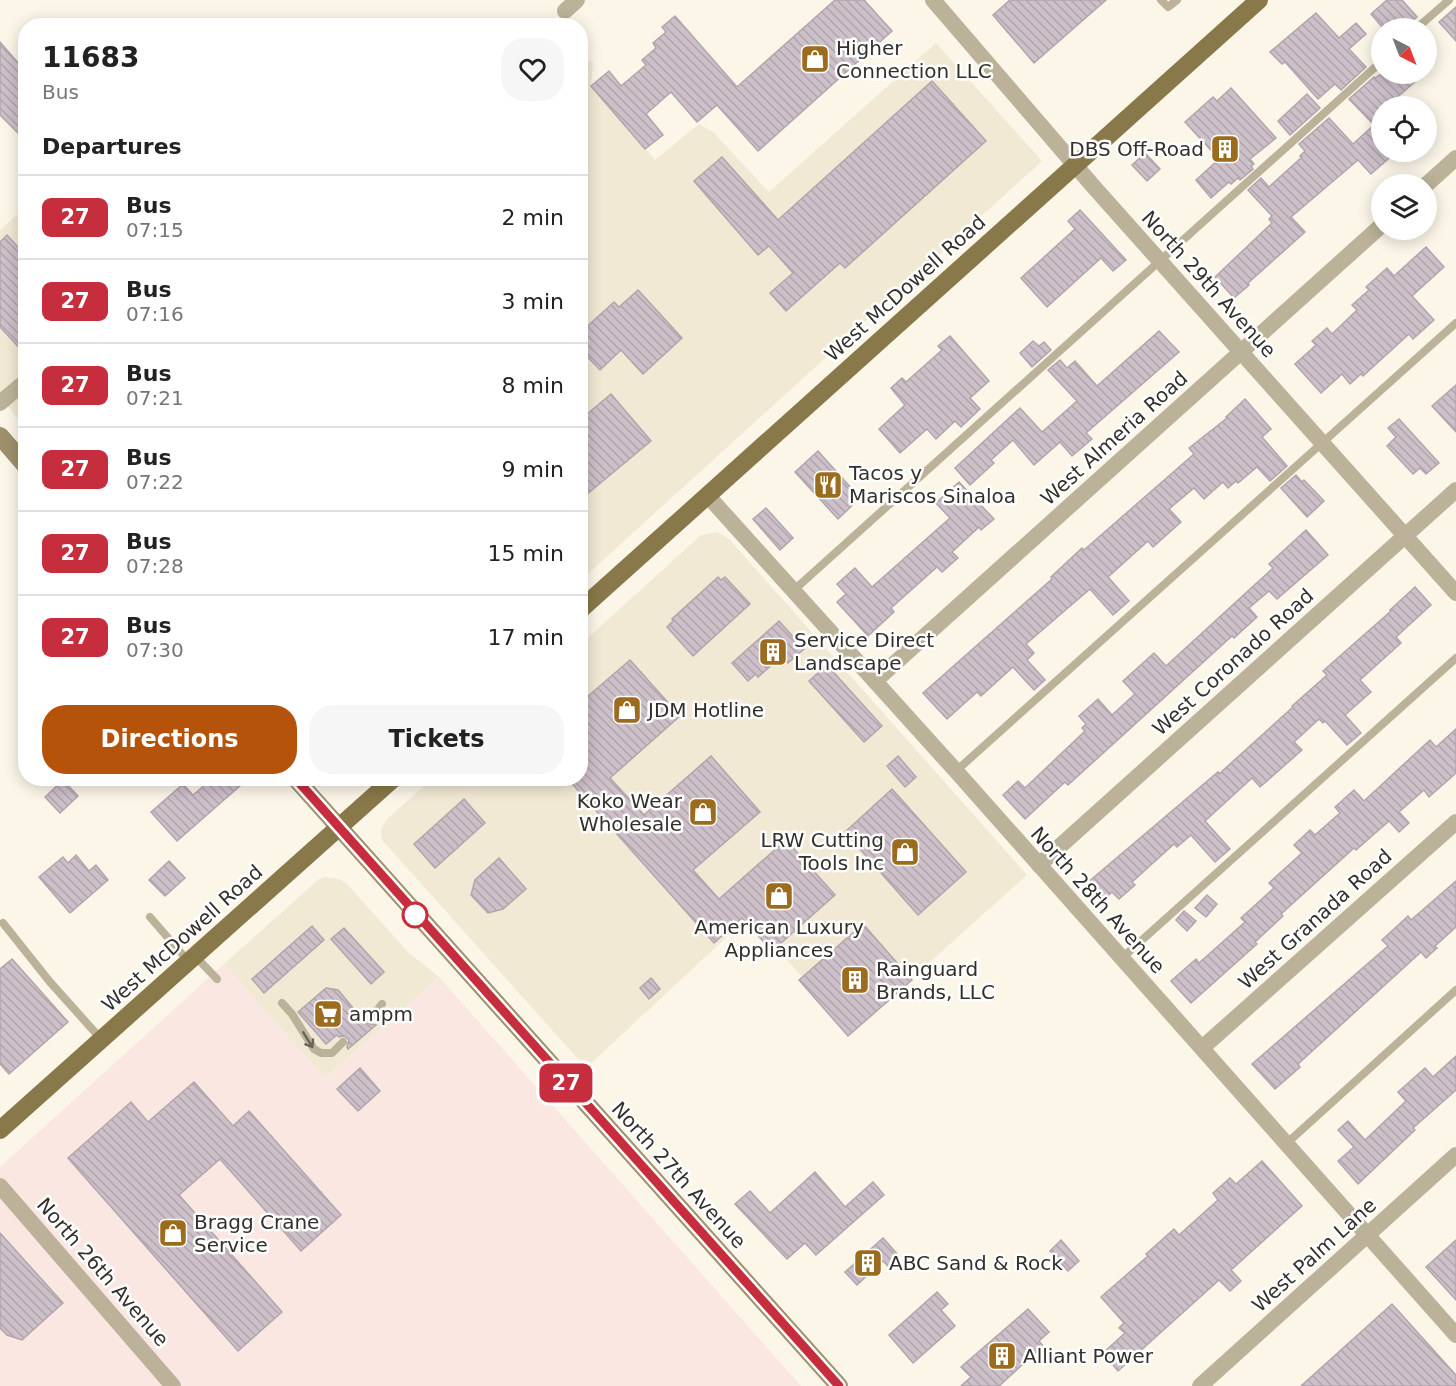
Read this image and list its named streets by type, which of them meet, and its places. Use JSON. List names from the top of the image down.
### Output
{
  "streets": {
    "main road": ["West McDowell Road", "North 27th Avenue"],
    "street": [
      "North 29th Avenue",
      "West Almeria Road",
      "West Coronado Road",
      "North 28th Avenue",
      "West Granada Road",
      "West Palm Lane",
      "North 26th Avenue"
    ]
  },
  "crossings": [
    ["North 29th Avenue", "West McDowell Road"],
    ["North 29th Avenue", "West Almeria Road"],
    ["North 29th Avenue", "West Coronado Road"],
    ["West McDowell Road", "North 28th Avenue"],
    ["West McDowell Road", "North 27th Avenue"],
    ["West Almeria Road", "North 28th Avenue"],
    ["West Coronado Road", "North 28th Avenue"],
    ["North 28th Avenue", "West Granada Road"],
    ["North 28th Avenue", "West Palm Lane"]
  ],
  "places": {
    "shop": [
      "Higher Connection LLC",
      "JDM Hotline",
      "Koko Wear Wholesale",
      "LRW Cutting Tools Inc",
      "American Luxury Appliances",
      "Bragg Crane Service"
    ],
    "building": [
      "DBS Off-Road",
      "Service Direct Landscape",
      "Rainguard Brands, LLC",
      "ABC Sand & Rock",
      "Alliant Power"
    ],
    "restaurant": ["Tacos y Mariscos Sinaloa"],
    "supermarket": ["ampm"]
  },
  "lines": ["bus line 27"],
  "north": "bottom right",
  "page": {
    "on_map": "27",
    "heading": [
      ["11683", "Bus"],
      "Departures"
    ],
    "list": [
      {
        "mark": "27",
        "name": "Bus",
        "note": "07:15",
        "value": "2 min"
      },
      {
        "mark": "27",
        "name": "Bus",
        "note": "07:16",
        "value": "3 min"
      },
      {
        "mark": "27",
        "name": "Bus",
        "note": "07:21",
        "value": "8 min"
      },
      {
        "mark": "27",
        "name": "Bus",
        "note": "07:22",
        "value": "9 min"
      },
      {
        "mark": "27",
        "name": "Bus",
        "note": "07:28",
        "value": "15 min"
      },
      {
        "mark": "27",
        "name": "Bus",
        "note": "07:30",
        "value": "17 min"
      }
    ],
    "buttons": ["Directions", "Tickets"]
  }
}
